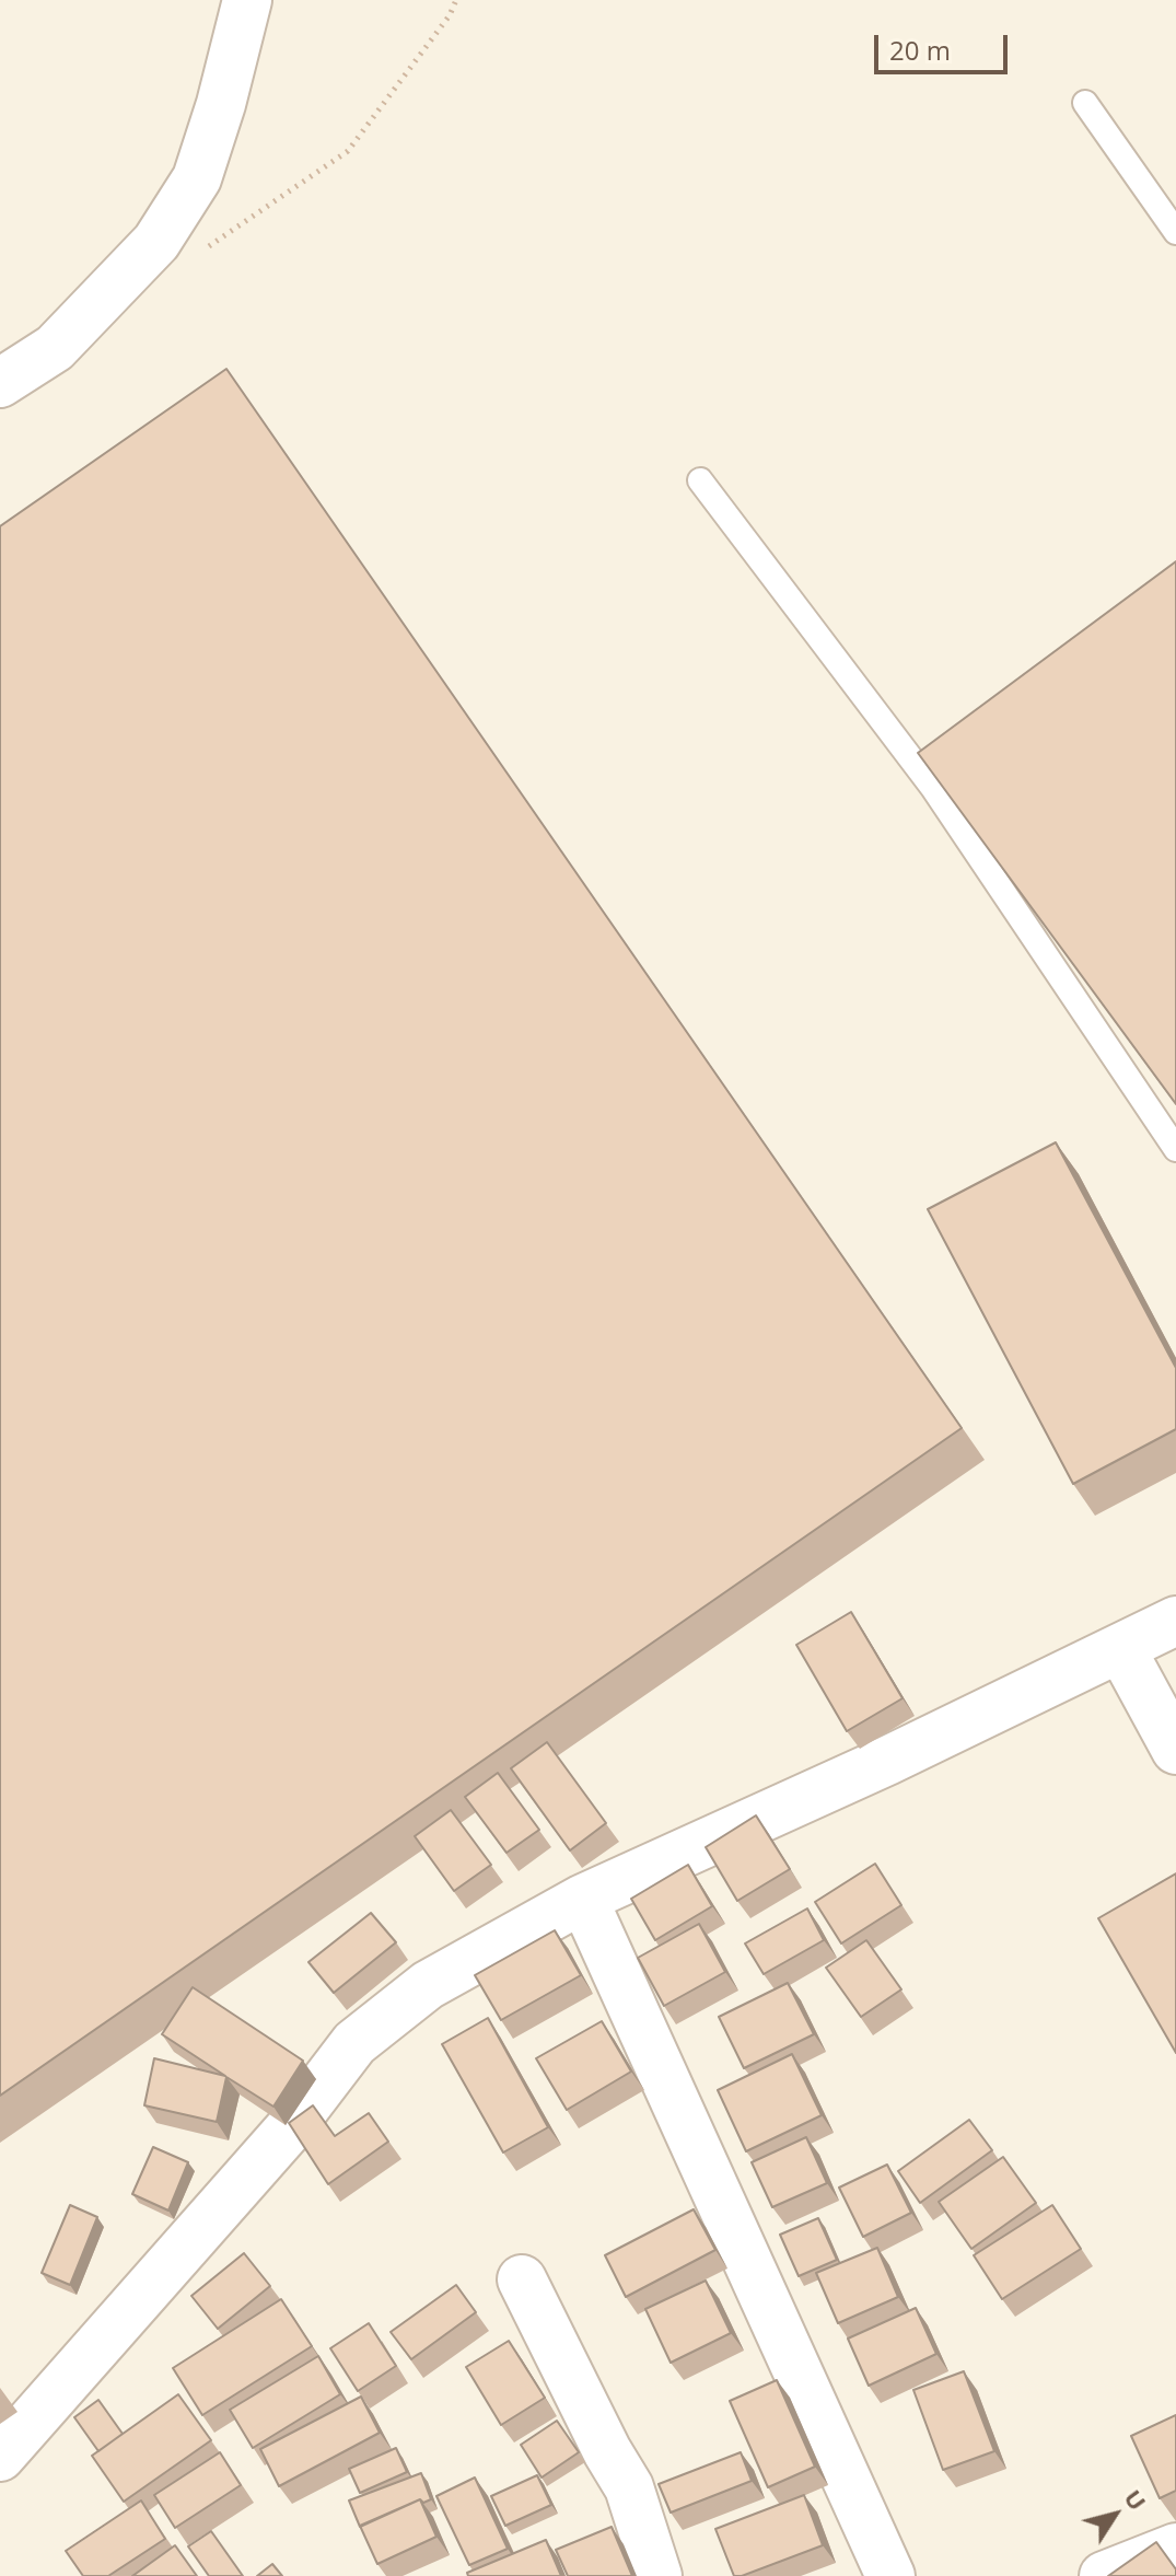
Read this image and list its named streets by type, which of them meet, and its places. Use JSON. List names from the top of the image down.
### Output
{
  "scale_bar": "20 m",
  "north": "top right"
}
